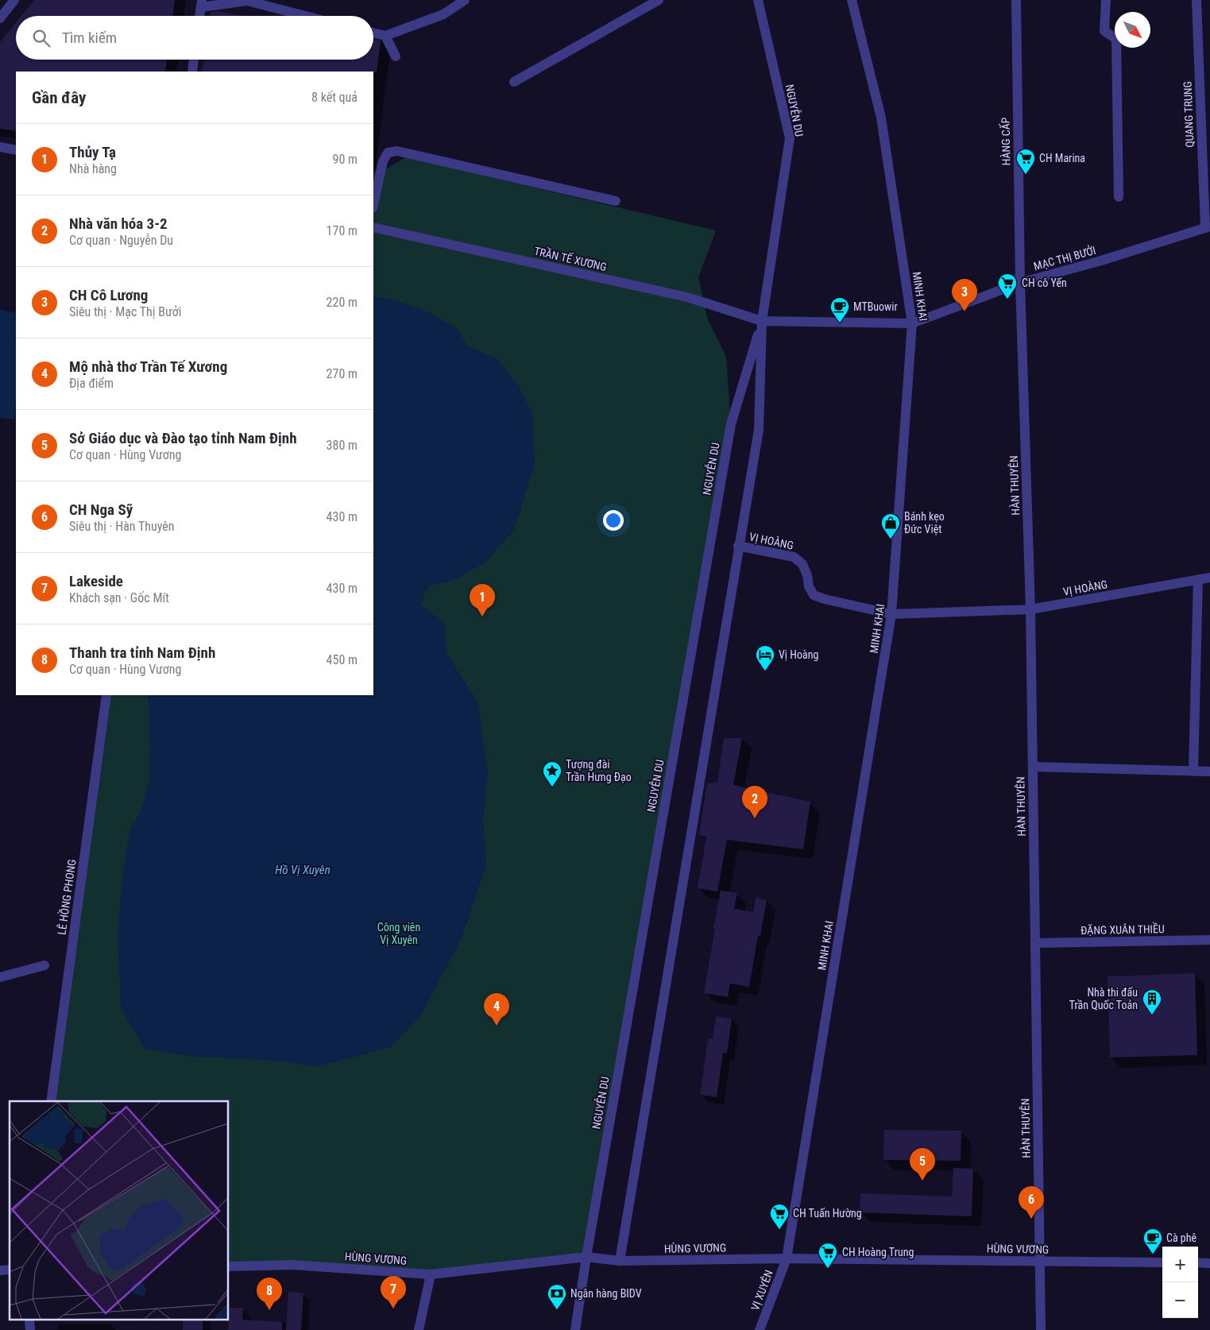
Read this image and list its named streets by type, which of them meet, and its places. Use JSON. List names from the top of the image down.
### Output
{
  "streets": {
    "street": [
      "NGUYỄN DU",
      "QUANG TRUNG",
      "HÀNG CẤP",
      "MẠC THỊ BƯỞI",
      "TRẦN TẾ XƯƠNG",
      "MINH KHAI",
      "HÀN THUYÊN",
      "VỊ HOÀNG",
      "LÊ HỒNG PHONG",
      "ĐẶNG XUÂN THIỀU",
      "HÙNG VƯƠNG",
      "VỊ XUYÊN"
    ]
  },
  "crossings": [
    ["NGUYỄN DU", "MẠC THỊ BƯỞI"],
    ["NGUYỄN DU", "TRẦN TẾ XƯƠNG"],
    ["NGUYỄN DU", "VỊ HOÀNG"],
    ["NGUYỄN DU", "HÙNG VƯƠNG"],
    ["QUANG TRUNG", "MẠC THỊ BƯỞI"],
    ["HÀNG CẤP", "MẠC THỊ BƯỞI"],
    ["HÀNG CẤP", "HÀN THUYÊN"],
    ["MẠC THỊ BƯỞI", "TRẦN TẾ XƯƠNG"],
    ["MẠC THỊ BƯỞI", "MINH KHAI"],
    ["MẠC THỊ BƯỞI", "HÀN THUYÊN"],
    ["MINH KHAI", "VỊ HOÀNG"],
    ["MINH KHAI", "HÙNG VƯƠNG"],
    ["MINH KHAI", "VỊ XUYÊN"],
    ["HÀN THUYÊN", "VỊ HOÀNG"],
    ["HÀN THUYÊN", "ĐẶNG XUÂN THIỀU"],
    ["HÀN THUYÊN", "HÙNG VƯƠNG"],
    ["HÙNG VƯƠNG", "VỊ XUYÊN"]
  ],
  "water": ["Hồ Vị Xuyên"],
  "parks": ["Công viên Vị Xuyên"],
  "places": {
    "supermarket": [
      "CH Marina",
      "CH cô Yến",
      "CH Tuấn Hường",
      "CH Hoàng Trung"
    ],
    "cafe": ["MTBuowir", "Cà phê"],
    "shop": ["Bánh kẹo Đức Việt"],
    "hotel": ["Vị Hoàng"],
    "place": ["Tượng đài Trần Hưng Đạo"],
    "building": ["Nhà thi đấu Trần Quốc Toản"],
    "bank": ["Ngân hàng BIDV"]
  },
  "north": "bottom right",
  "page": {
    "search": "Tìm kiếm",
    "heading": ["Gần đây", "8 kết quả"],
    "list": [
      {
        "mark": "1",
        "name": "Thủy Tạ",
        "note": "Nhà hàng",
        "value": "90 m"
      },
      {
        "mark": "2",
        "name": "Nhà văn hóa 3-2",
        "note": "Cơ quan · Nguyễn Du",
        "value": "170 m"
      },
      {
        "mark": "3",
        "name": "CH Cô Lương",
        "note": "Siêu thị · Mạc Thị Bưởi",
        "value": "220 m"
      },
      {
        "mark": "4",
        "name": "Mộ nhà thơ Trần Tế Xương",
        "note": "Địa điểm",
        "value": "270 m"
      },
      {
        "mark": "5",
        "name": "Sở Giáo dục và Đào tạo tỉnh Nam Định",
        "note": "Cơ quan · Hùng Vương",
        "value": "380 m"
      },
      {
        "mark": "6",
        "name": "CH Nga Sỹ",
        "note": "Siêu thị · Hàn Thuyên",
        "value": "430 m"
      },
      {
        "mark": "7",
        "name": "Lakeside",
        "note": "Khách sạn · Gốc Mít",
        "value": "430 m"
      },
      {
        "mark": "8",
        "name": "Thanh tra tỉnh Nam Định",
        "note": "Cơ quan · Hùng Vương",
        "value": "450 m"
      }
    ],
    "pins": [
      "3",
      "1",
      "2",
      "4",
      "5",
      "6",
      "7",
      "8"
    ],
    "map_buttons": ["+", "−"]
  }
}
